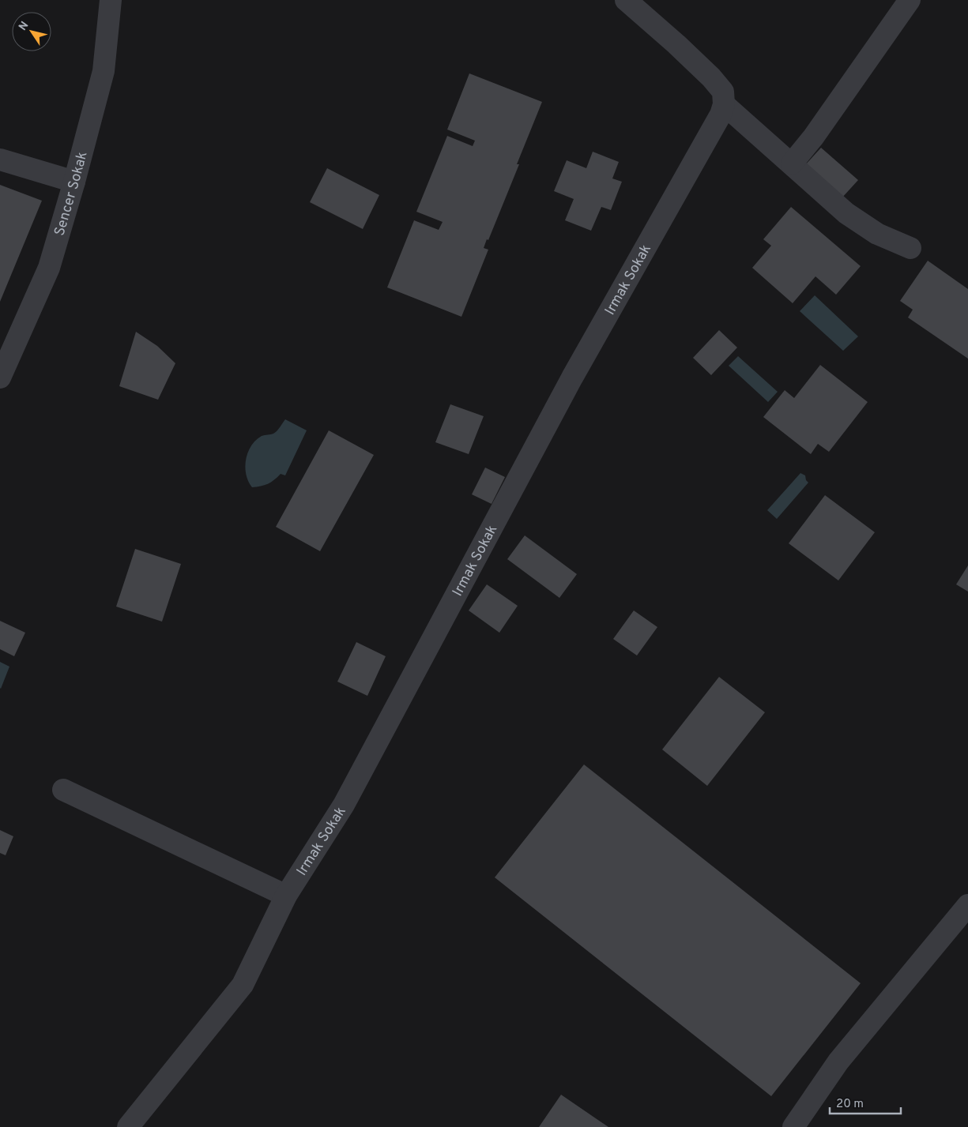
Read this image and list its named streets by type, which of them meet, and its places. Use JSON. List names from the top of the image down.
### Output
{
  "streets": {
    "street": ["Sencer Sokak", "Irmak Sokak"]
  },
  "scale_bar": "20 m",
  "north": "top left"
}
